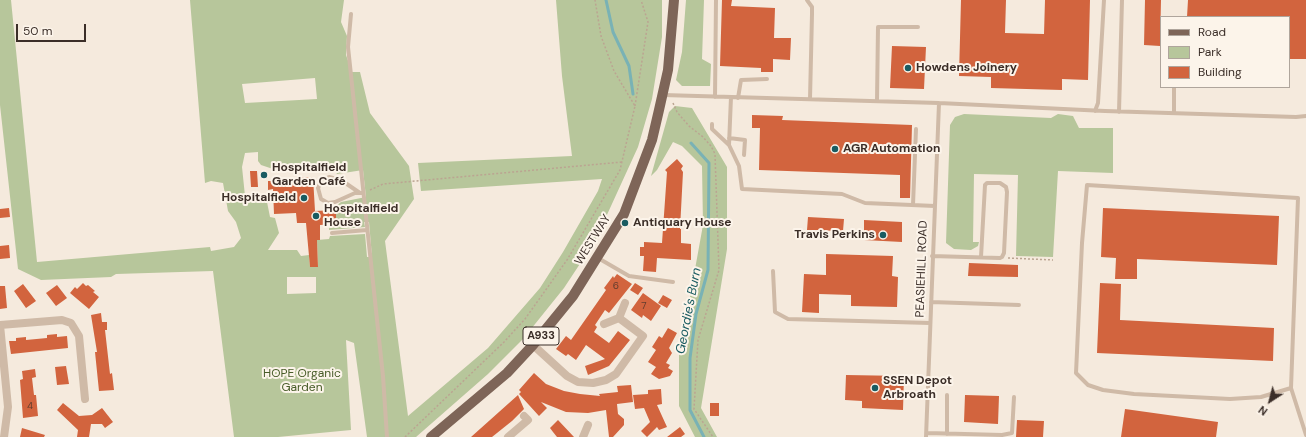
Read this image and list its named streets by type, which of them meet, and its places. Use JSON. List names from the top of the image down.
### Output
{
  "streets": {
    "main road": ["WESTWAY", "A933"],
    "lane": ["PEASIEHILL ROAD"]
  },
  "water": ["Geordie's Burn"],
  "parks": ["HOPE Organic Garden"],
  "places": [
    "Howdens Joinery",
    "AGR Automation",
    "Hospitalfield Garden Café",
    "Hospitalfield",
    "Hospitalfield House",
    "Antiquary House",
    "Travis Perkins",
    "SSEN Depot Arbroath"
  ],
  "house_numbers": ["6", "7", "4"],
  "legend": ["Road", "Park", "Building"],
  "scale_bar": "50 m",
  "north": "bottom left"
}
